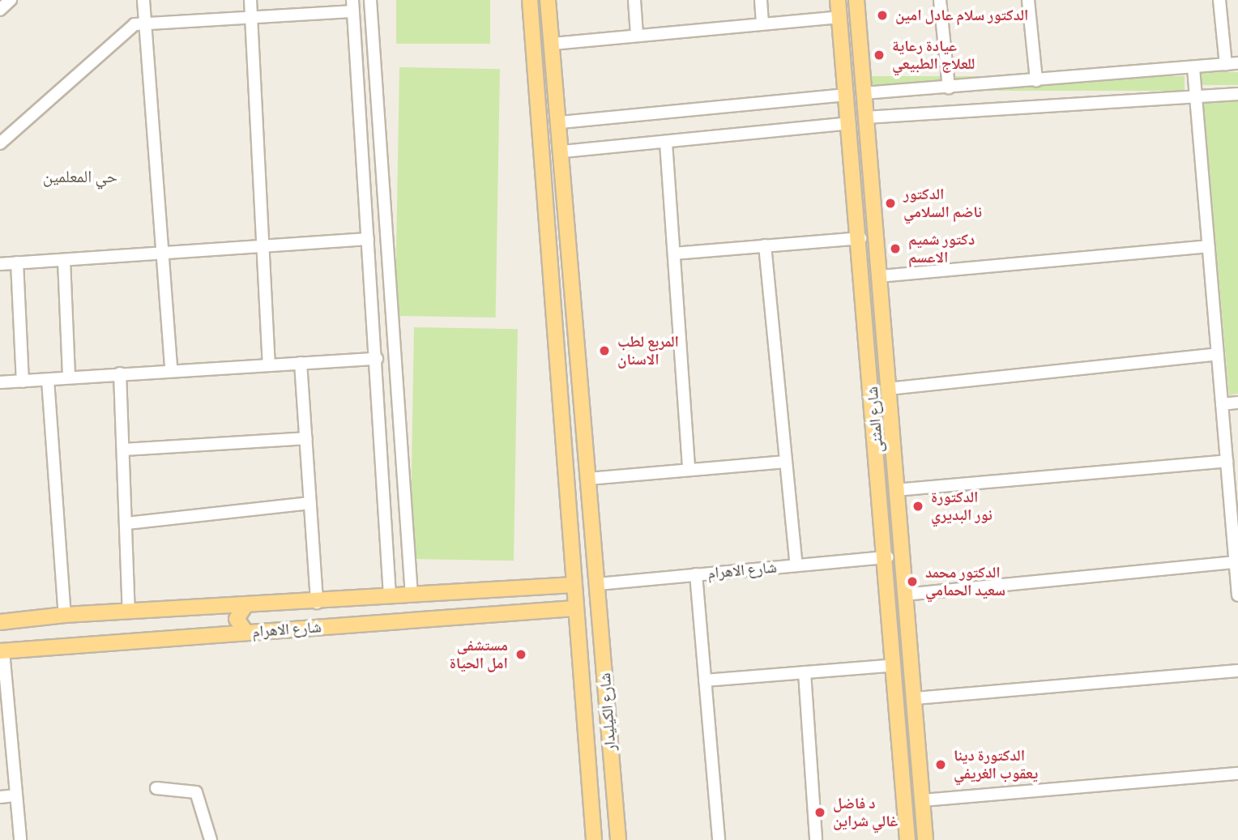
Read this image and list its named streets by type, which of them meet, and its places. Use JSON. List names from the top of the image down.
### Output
{
  "streets": {
    "main road": ["شارع المثنى", "شارع الاهرام", "شارع الكيليدار"]
  },
  "crossings": [
    ["شارع المثنى", "شارع الاهرام"],
    ["شارع الاهرام", "شارع الكيليدار"]
  ],
  "districts": ["حي المعلمین"],
  "places": [
    "الدكتور سلام عادل امين",
    "عيادة رعاية للعلاج الطبيعي",
    "الدكتور ناضم السلامي",
    "دكتور شميم الاعسم",
    "المربع لطب الاسنان",
    "الدكتورة نور البديري",
    "الدكتور محمد سعيد الحمامي",
    "مستشفى امل الحياة",
    "الدكتورة دينا يعقوب الغريفي",
    "د فاضل غالي شراين"
  ]
}
